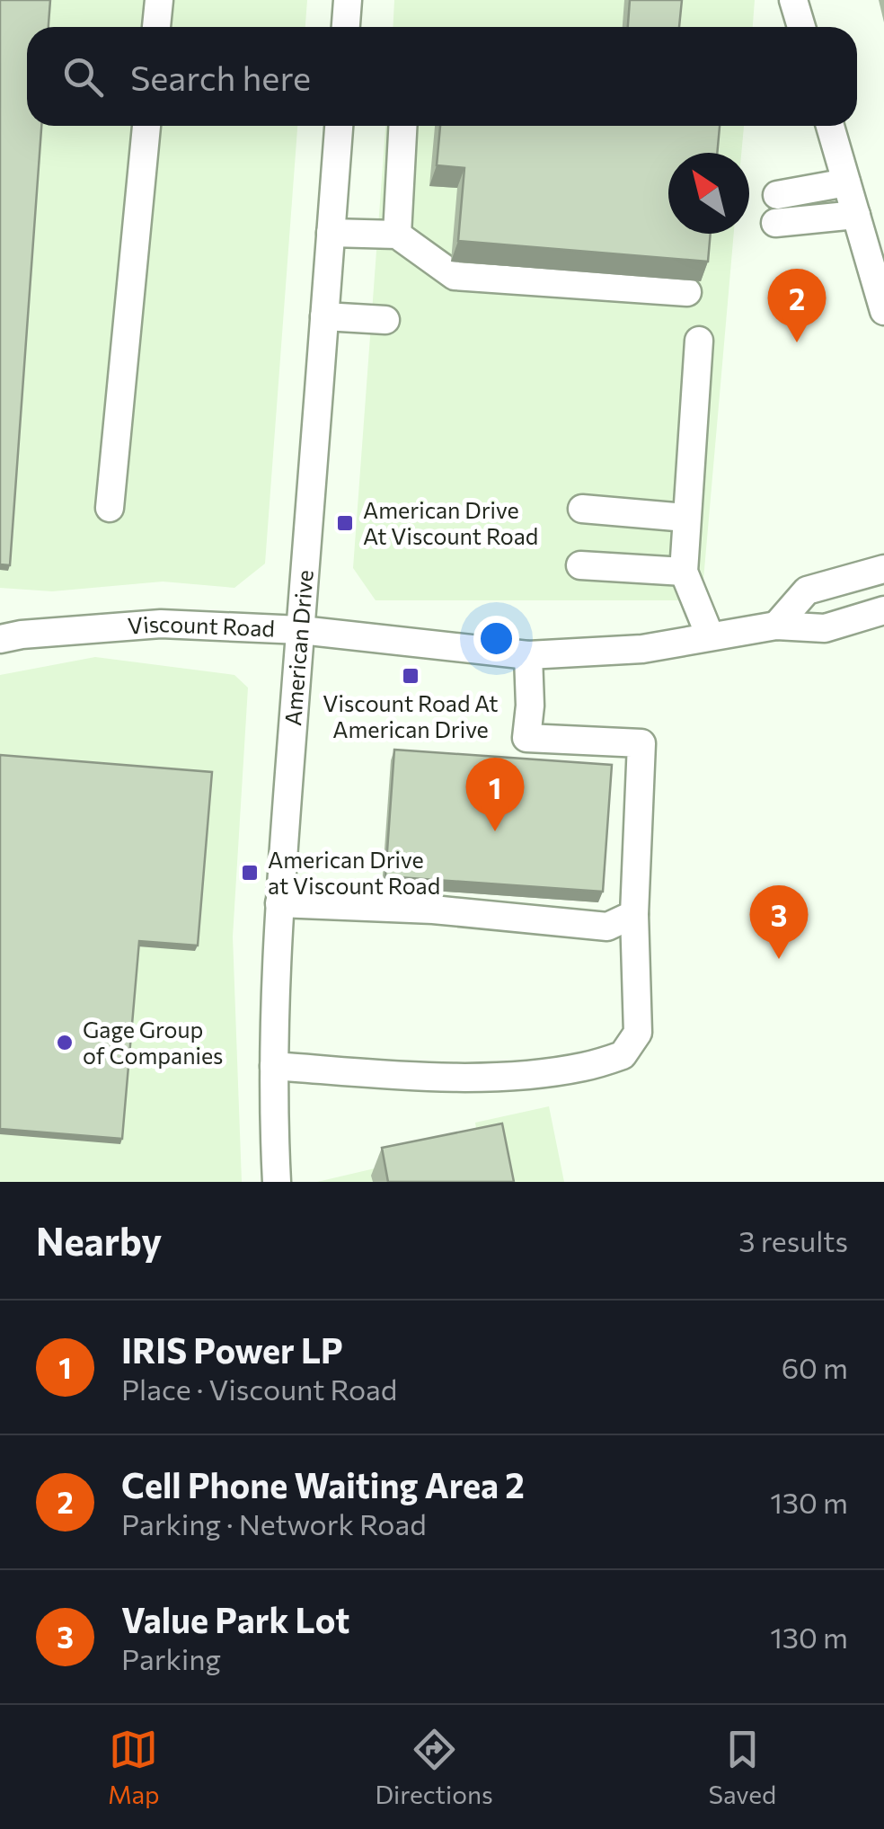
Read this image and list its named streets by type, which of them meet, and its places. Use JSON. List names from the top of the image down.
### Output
{
  "streets": {
    "street": ["Viscount Road", "American Drive"]
  },
  "crossings": [
    ["Viscount Road", "American Drive"]
  ],
  "places": {
    "transit": ["American Drive At Viscount Road", "Viscount Road At American Drive", "American Drive at Viscount Road"],
    "other": ["Gage Group of Companies"]
  },
  "north": "top left",
  "page": {
    "search": "Search here",
    "pins": ["2", "1", "3"],
    "heading": ["Nearby", "3 results"],
    "list": [
      {
        "mark": "1",
        "name": "IRIS Power LP",
        "note": "Place · Viscount Road",
        "value": "60 m"
      },
      {
        "mark": "2",
        "name": "Cell Phone Waiting Area 2",
        "note": "Parking · Network Road",
        "value": "130 m"
      },
      {
        "mark": "3",
        "name": "Value Park Lot",
        "note": "Parking",
        "value": "130 m"
      }
    ],
    "nav": ["Map", "Directions", "Saved"]
  }
}
